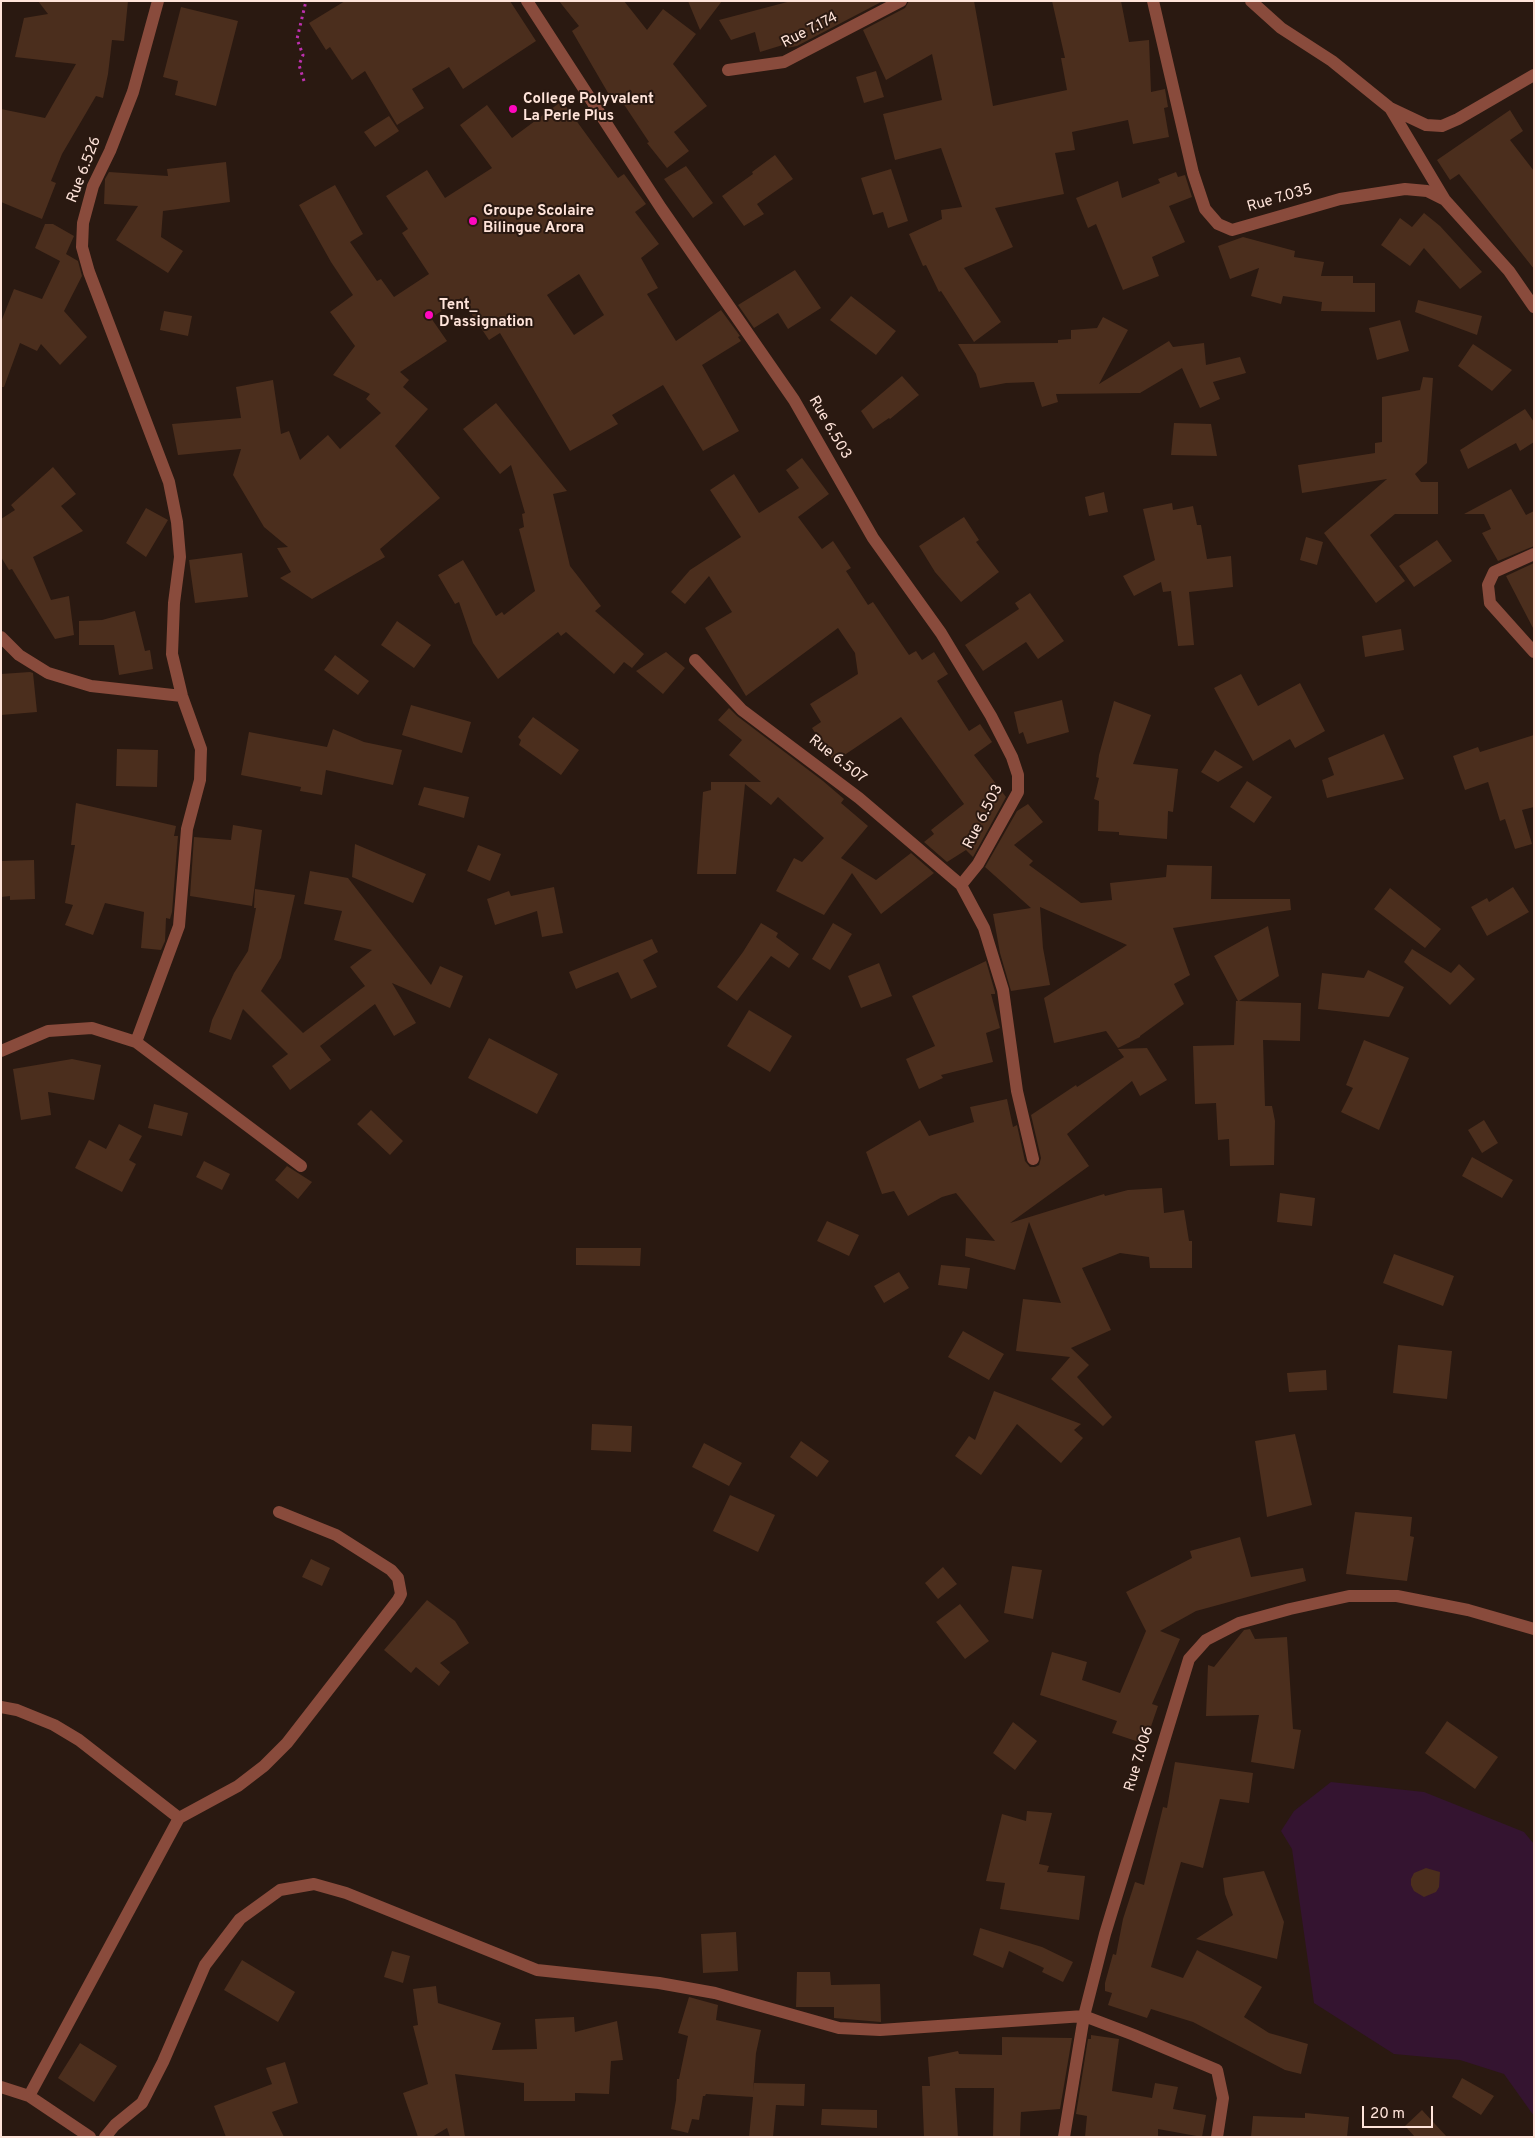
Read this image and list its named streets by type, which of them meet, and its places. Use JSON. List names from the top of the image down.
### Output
{
  "streets": {
    "street": [
      "Rue 7.174",
      "Rue 6.526",
      "Rue 7.035",
      "Rue 6.503",
      "Rue 6.507",
      "Rue 7.006"
    ]
  },
  "crossings": [
    ["Rue 6.503", "Rue 6.507"]
  ],
  "places": ["College Polyvalent La Perle Plus", "Groupe Scolaire Bilingue Arora", "Tent_ D'assignation"],
  "scale_bar": "20 m"
}
